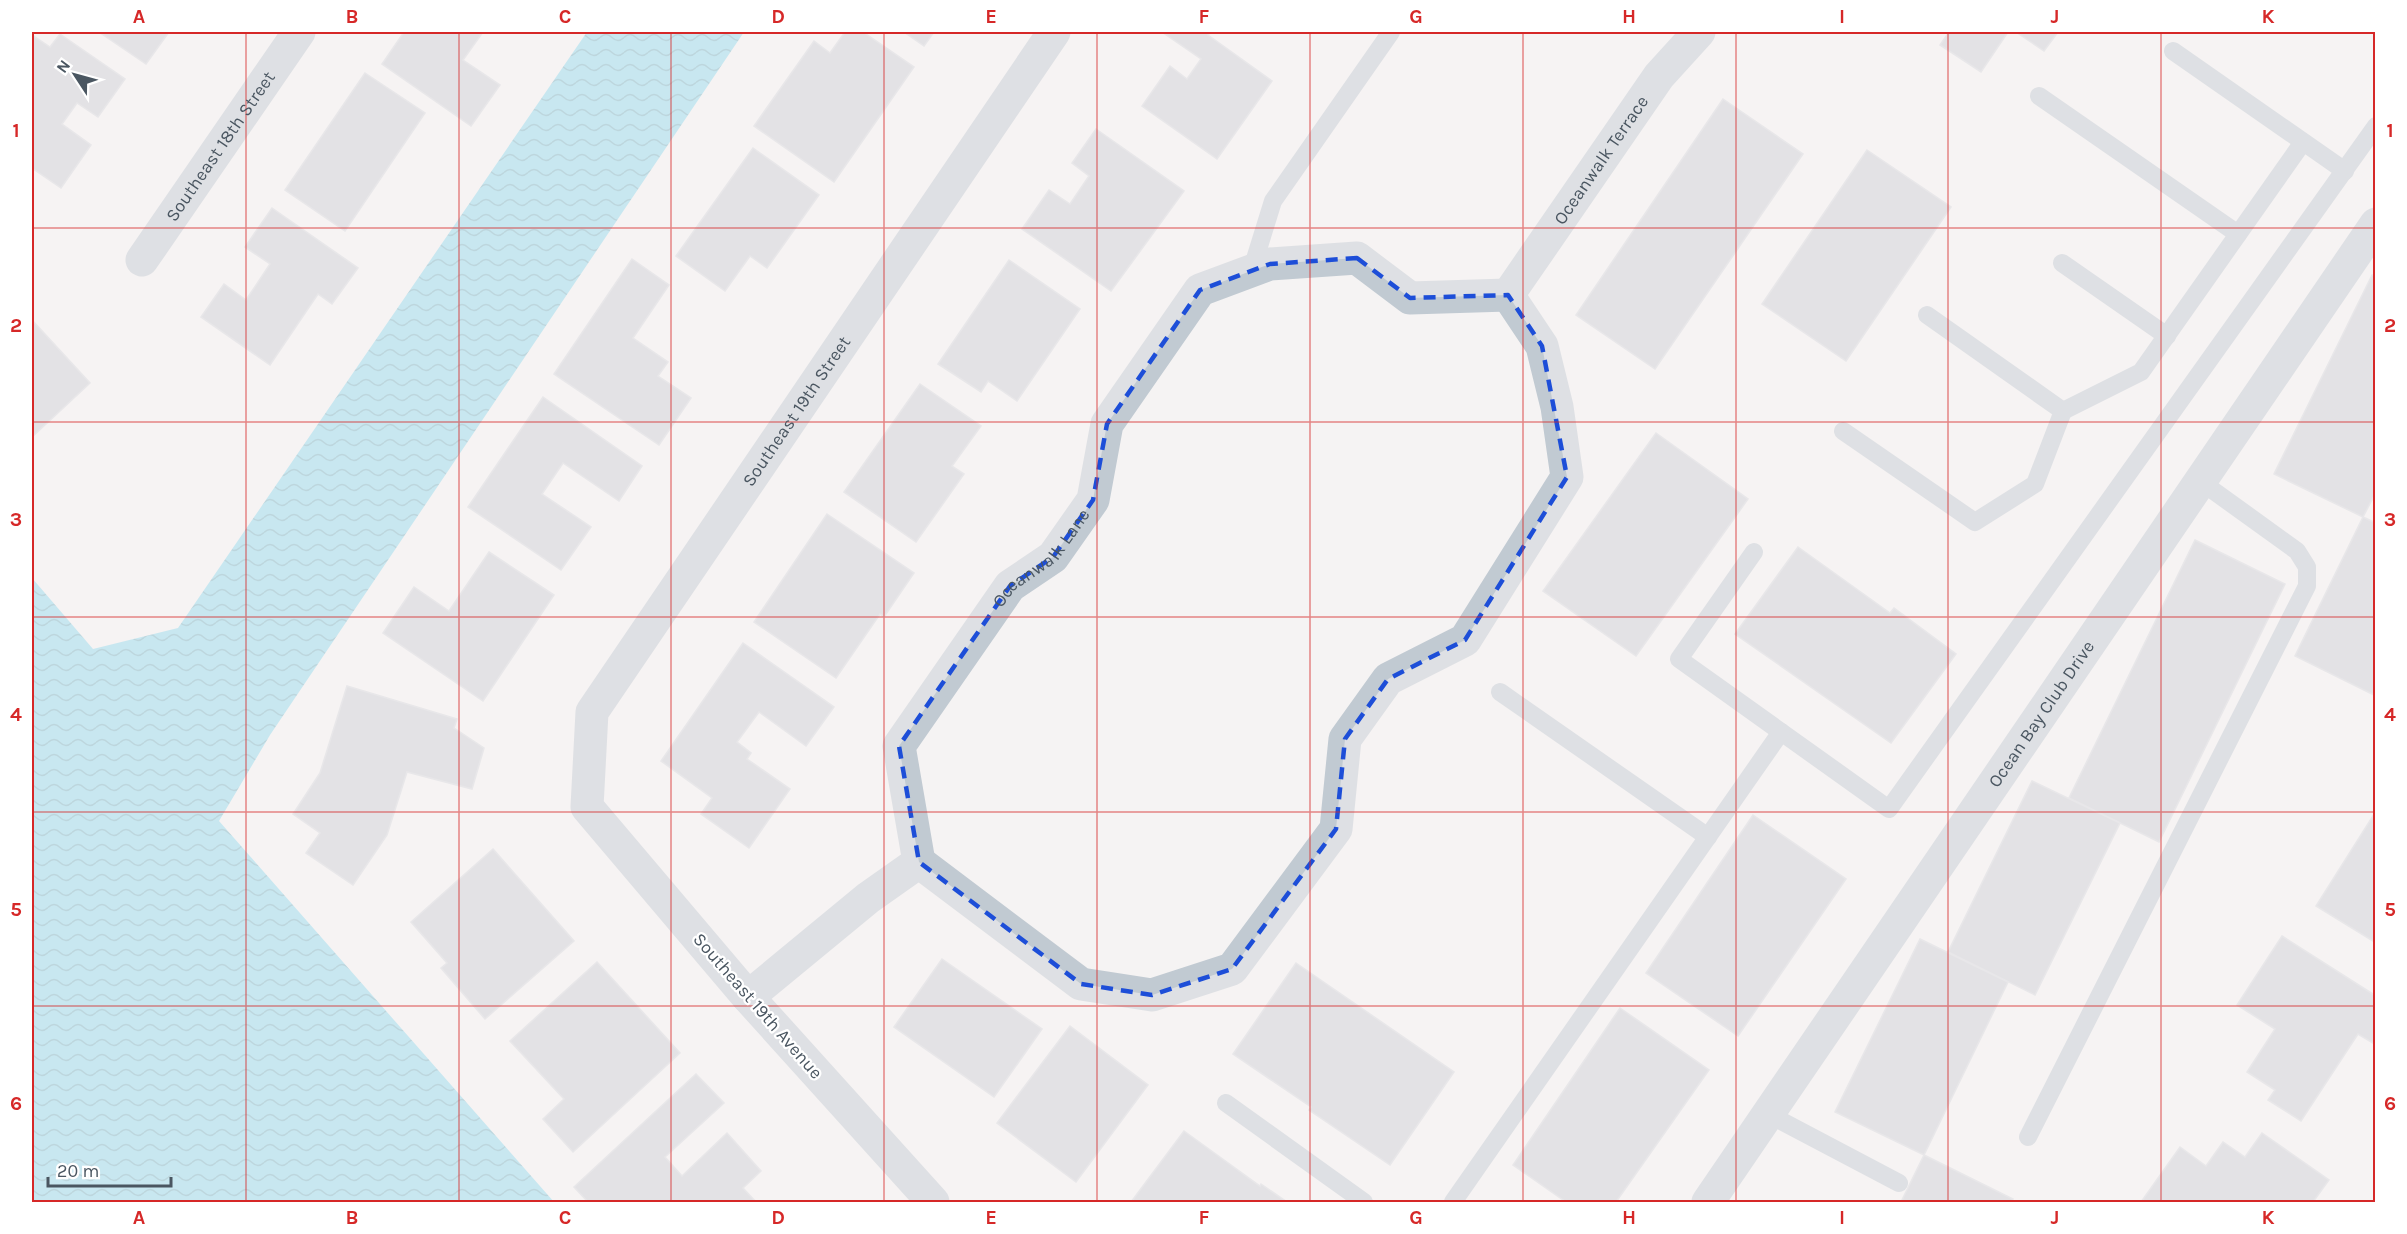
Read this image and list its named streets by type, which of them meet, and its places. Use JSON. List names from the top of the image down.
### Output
{
  "streets": {
    "street": [
      "Southeast 18th Street",
      "Oceanwalk Terrace",
      "Southeast 19th Street",
      "Oceanwalk Lane",
      "Ocean Bay Club Drive",
      "Southeast 19th Avenue"
    ]
  },
  "crossings": [
    ["Oceanwalk Terrace", "Oceanwalk Lane"],
    ["Southeast 19th Street", "Southeast 19th Avenue"]
  ],
  "scale_bar": "20 m",
  "north": "top left",
  "grid": {
    "columns": [
      "A",
      "B",
      "C",
      "D",
      "E",
      "F",
      "G",
      "H",
      "I",
      "J",
      "K"
    ],
    "rows": [
      "1",
      "2",
      "3",
      "4",
      "5",
      "6"
    ]
  }
}
